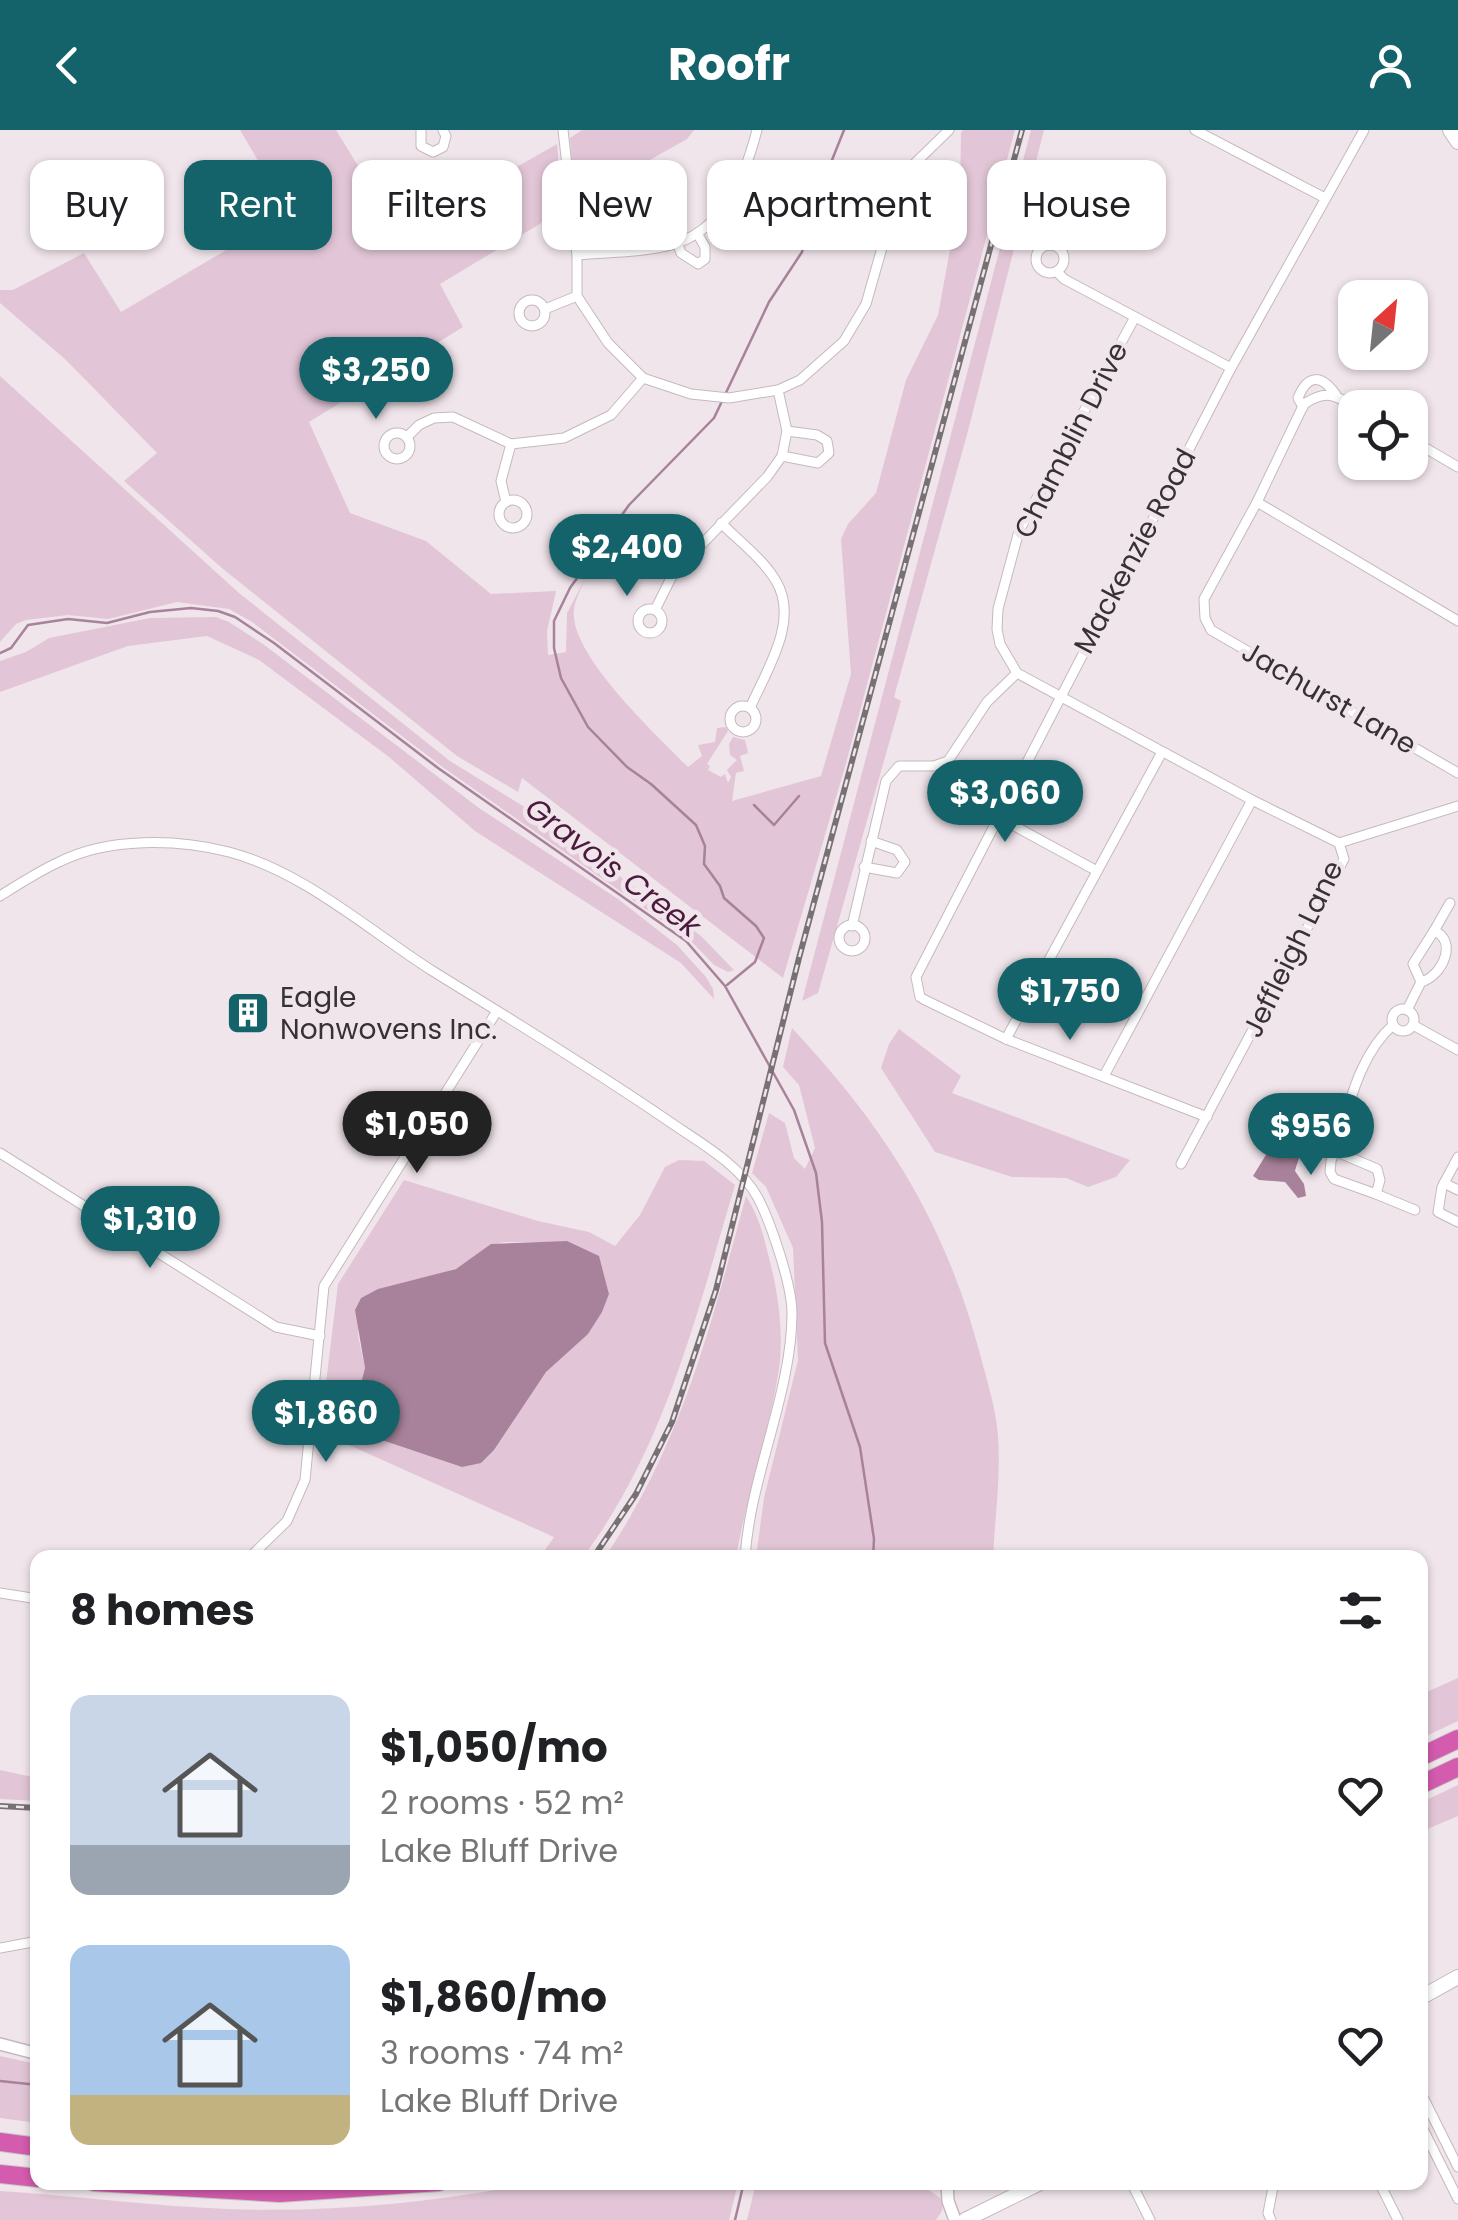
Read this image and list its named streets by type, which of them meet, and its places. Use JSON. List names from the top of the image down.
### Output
{
  "streets": {
    "street": [
      "Chamblin Drive",
      "Mackenzie Road",
      "Jachurst Lane",
      "Jeffleigh Lane"
    ]
  },
  "water": ["Gravois Creek"],
  "places": {
    "building": ["Eagle Nonwovens Inc."]
  },
  "north": "top right",
  "page": {
    "header": "Roofr",
    "chip": [
      "Buy",
      "Rent",
      "Filters",
      "New",
      "Apartment",
      "House"
    ],
    "price": [
      "$3,250",
      "$2,400",
      "$3,060",
      "$1,750",
      "$1,050",
      "$956",
      "$1,310",
      "$1,860"
    ],
    "heading": "8 homes",
    "list": [
      {
        "name": "$1,050/mo",
        "note": "2 rooms · 52 m² · Lake Bluff Drive"
      },
      {
        "name": "$1,860/mo",
        "note": "3 rooms · 74 m² · Lake Bluff Drive"
      }
    ]
  }
}
